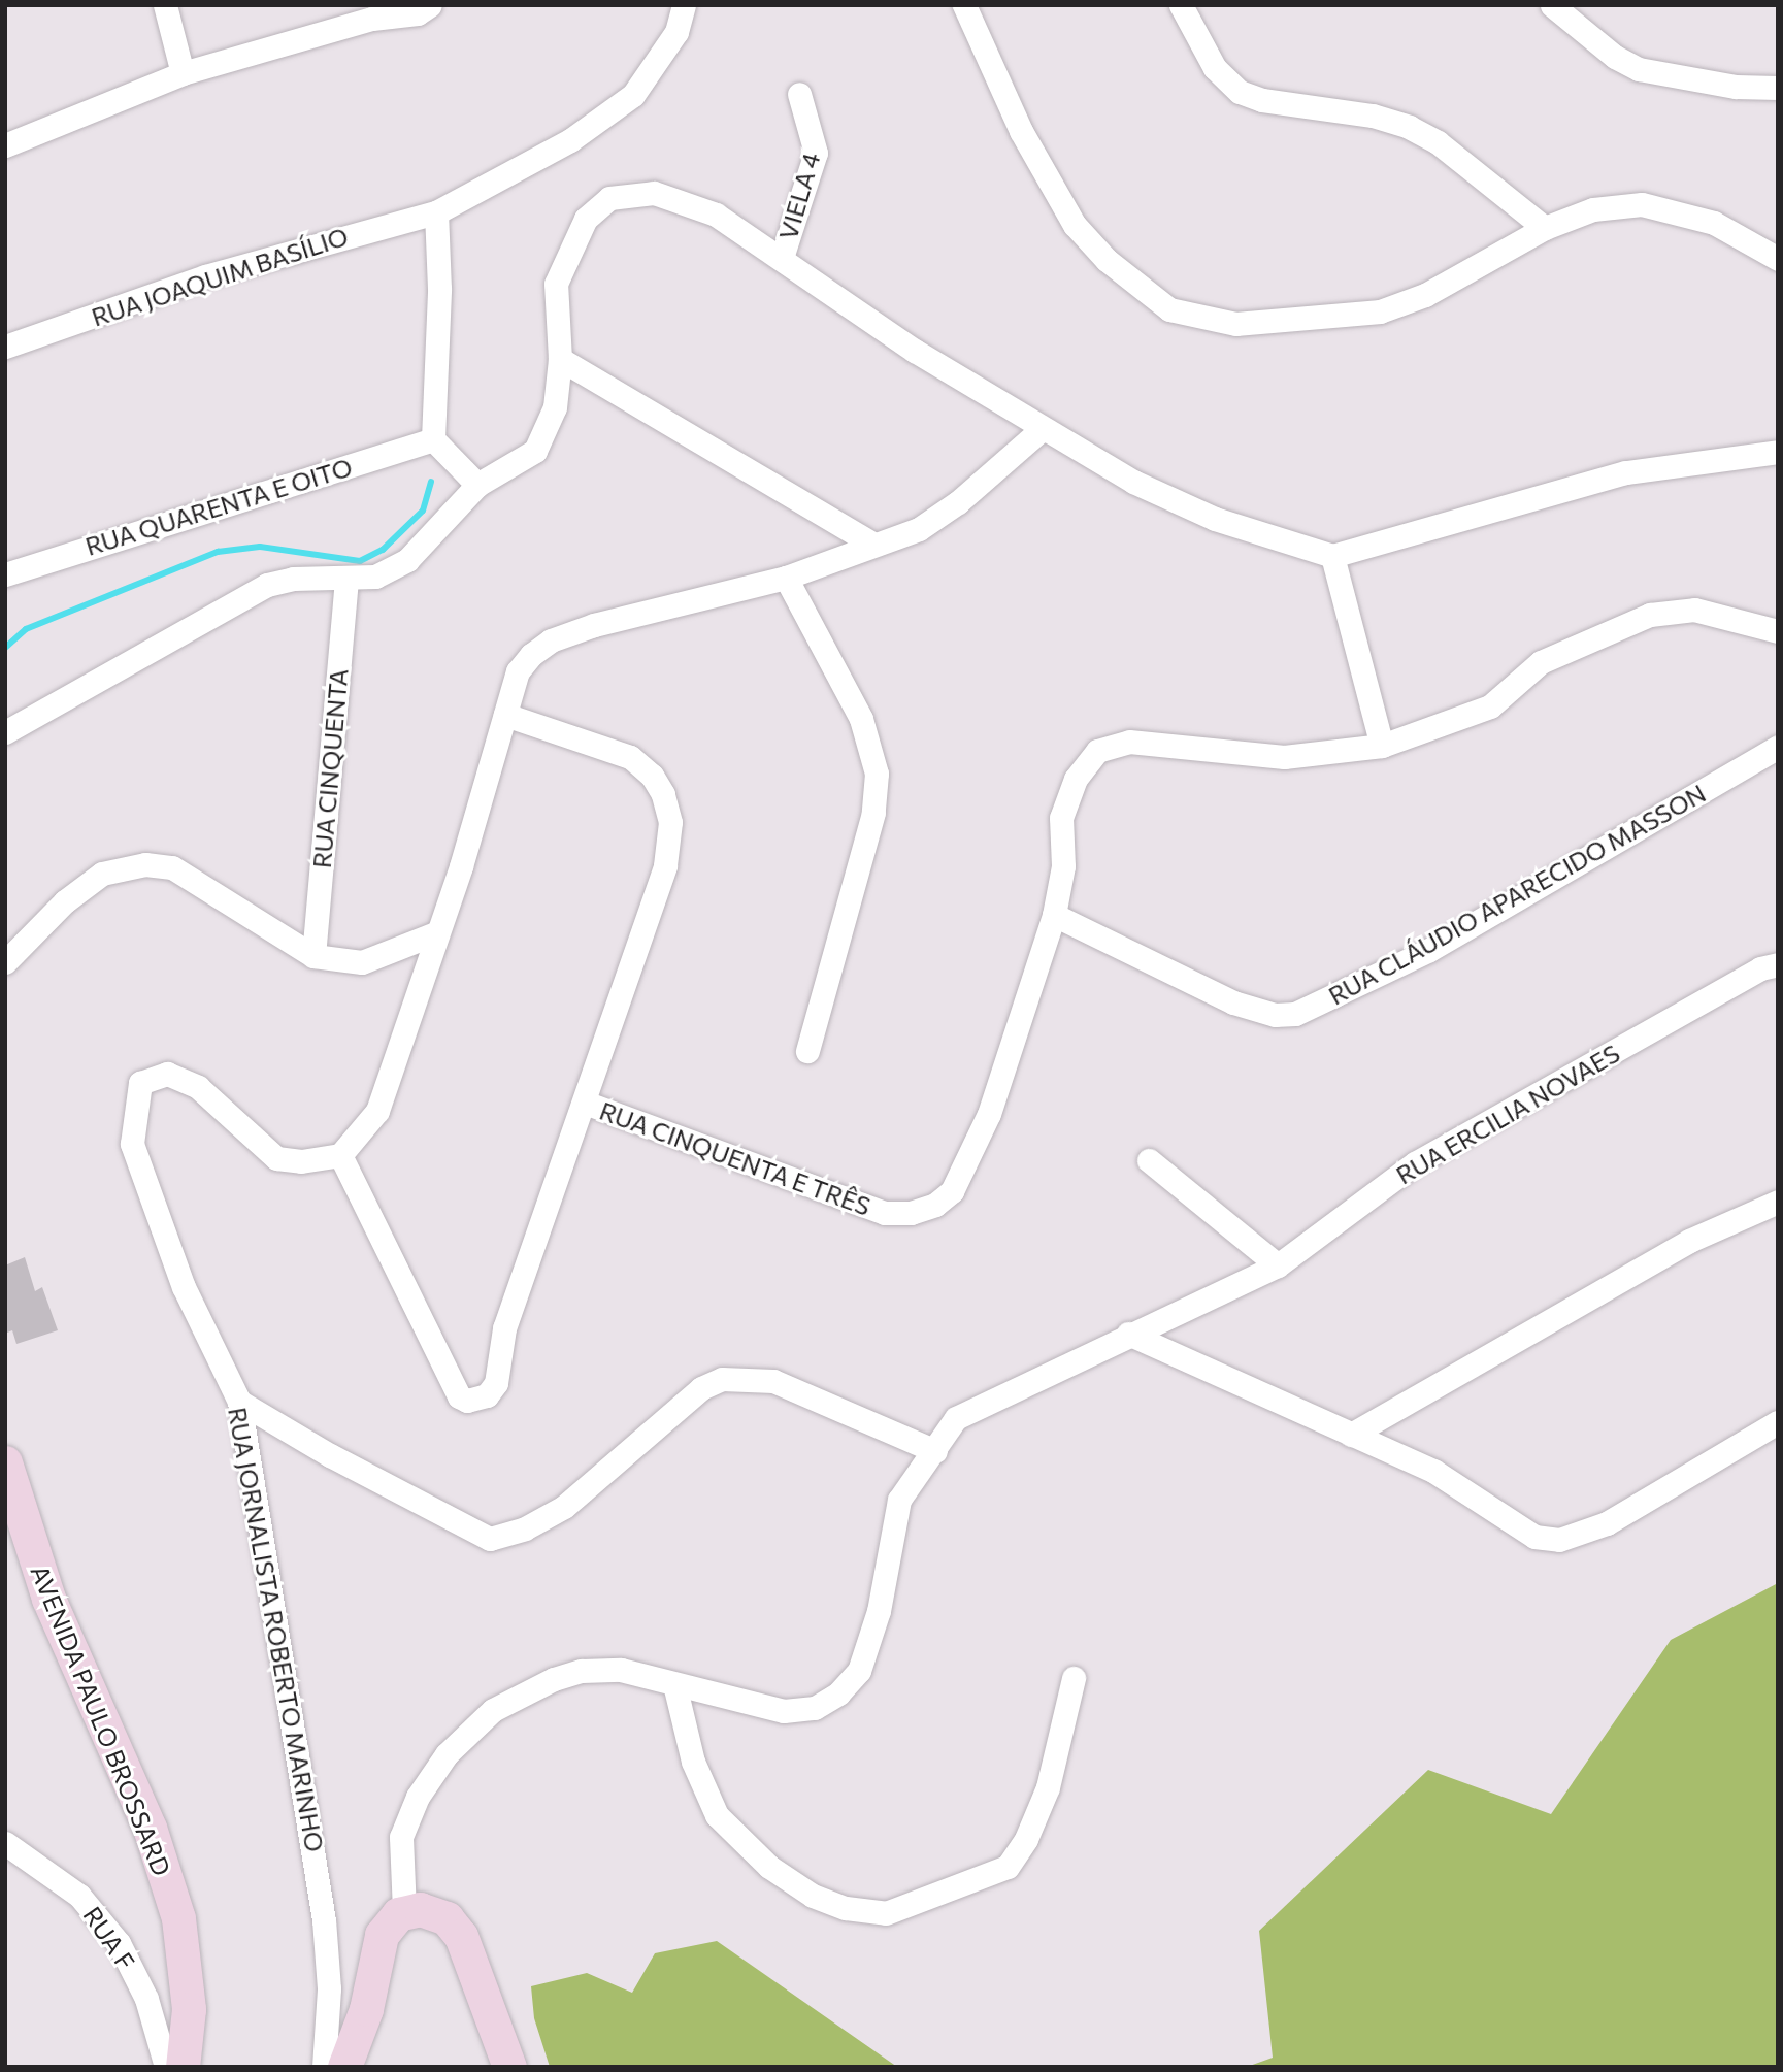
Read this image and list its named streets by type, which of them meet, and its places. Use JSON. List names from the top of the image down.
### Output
{
  "streets": {
    "main road": ["AVENIDA PAULO BROSSARD"],
    "street": [
      "VIELA 4",
      "RUA JOAQUIM BASÍLIO",
      "RUA QUARENTA E OITO",
      "RUA CINQUENTA",
      "RUA CLÁUDIO APARECIDO MASSON",
      "RUA ERCILIA NOVAES",
      "RUA CINQUENTA E TRÊS",
      "RUA JORNALISTA ROBERTO MARINHO",
      "RUA F"
    ]
  },
  "crossings": [
    ["RUA CLÁUDIO APARECIDO MASSON", "RUA CINQUENTA E TRÊS"]
  ]
}
